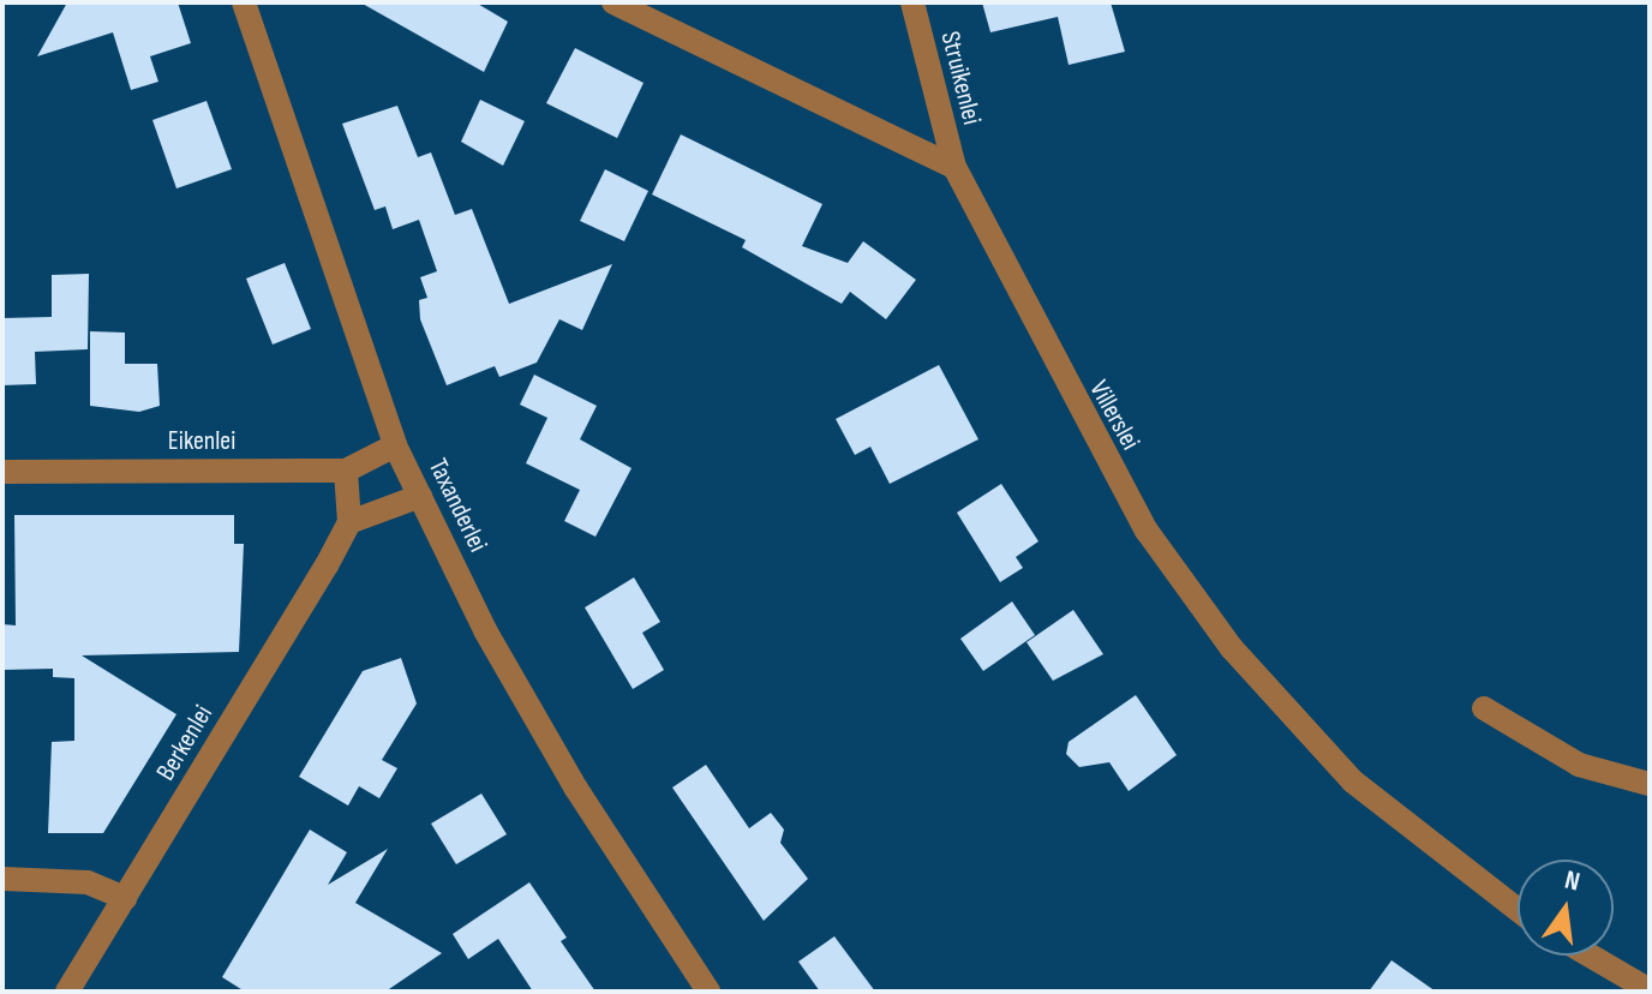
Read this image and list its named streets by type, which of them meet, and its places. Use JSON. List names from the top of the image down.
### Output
{
  "streets": {
    "street": [
      "Struikenlei",
      "Villerslei",
      "Eikenlei",
      "Taxanderlei",
      "Berkenlei"
    ]
  },
  "crossings": [
    ["Struikenlei", "Villerslei"],
    ["Eikenlei", "Taxanderlei"]
  ],
  "north": "top"
}
